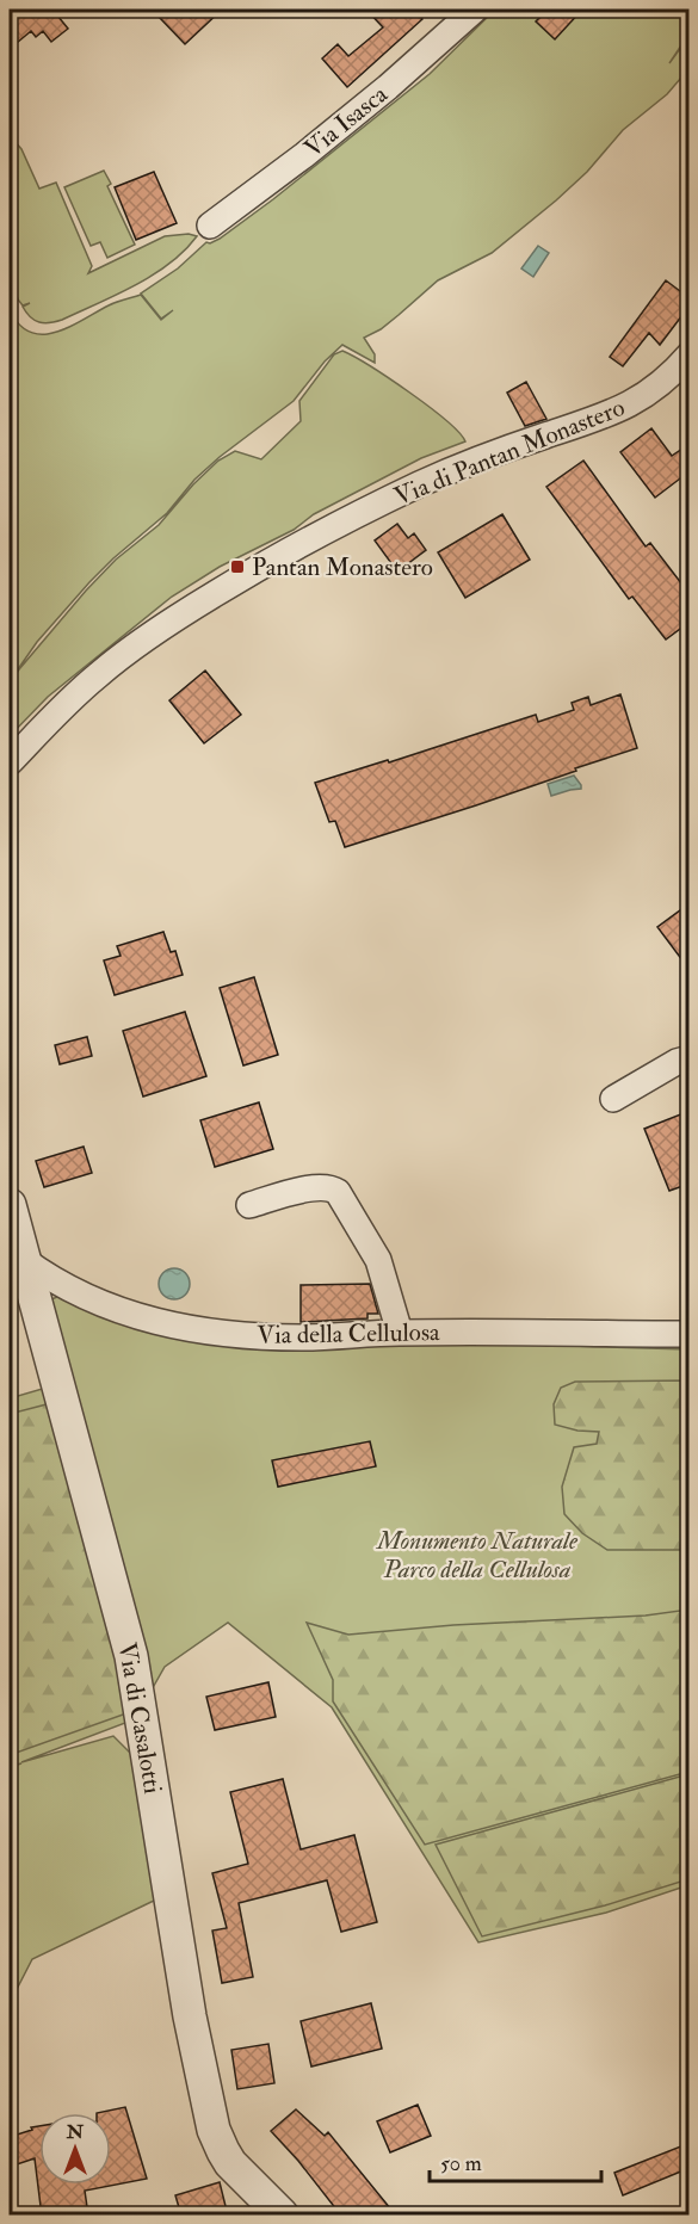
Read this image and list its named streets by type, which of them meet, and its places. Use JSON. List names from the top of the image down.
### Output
{
  "streets": {
    "street": [
      "Via Isasca",
      "Via di Pantan Monastero",
      "Via della Cellulosa",
      "Via di Casalotti"
    ]
  },
  "crossings": [
    ["Via della Cellulosa", "Via di Casalotti"]
  ],
  "parks": ["Monumento Naturale Parco della Cellulosa"],
  "places": {
    "transit": ["Pantan Monastero"]
  },
  "scale_bar": "50 m",
  "north": "top"
}
